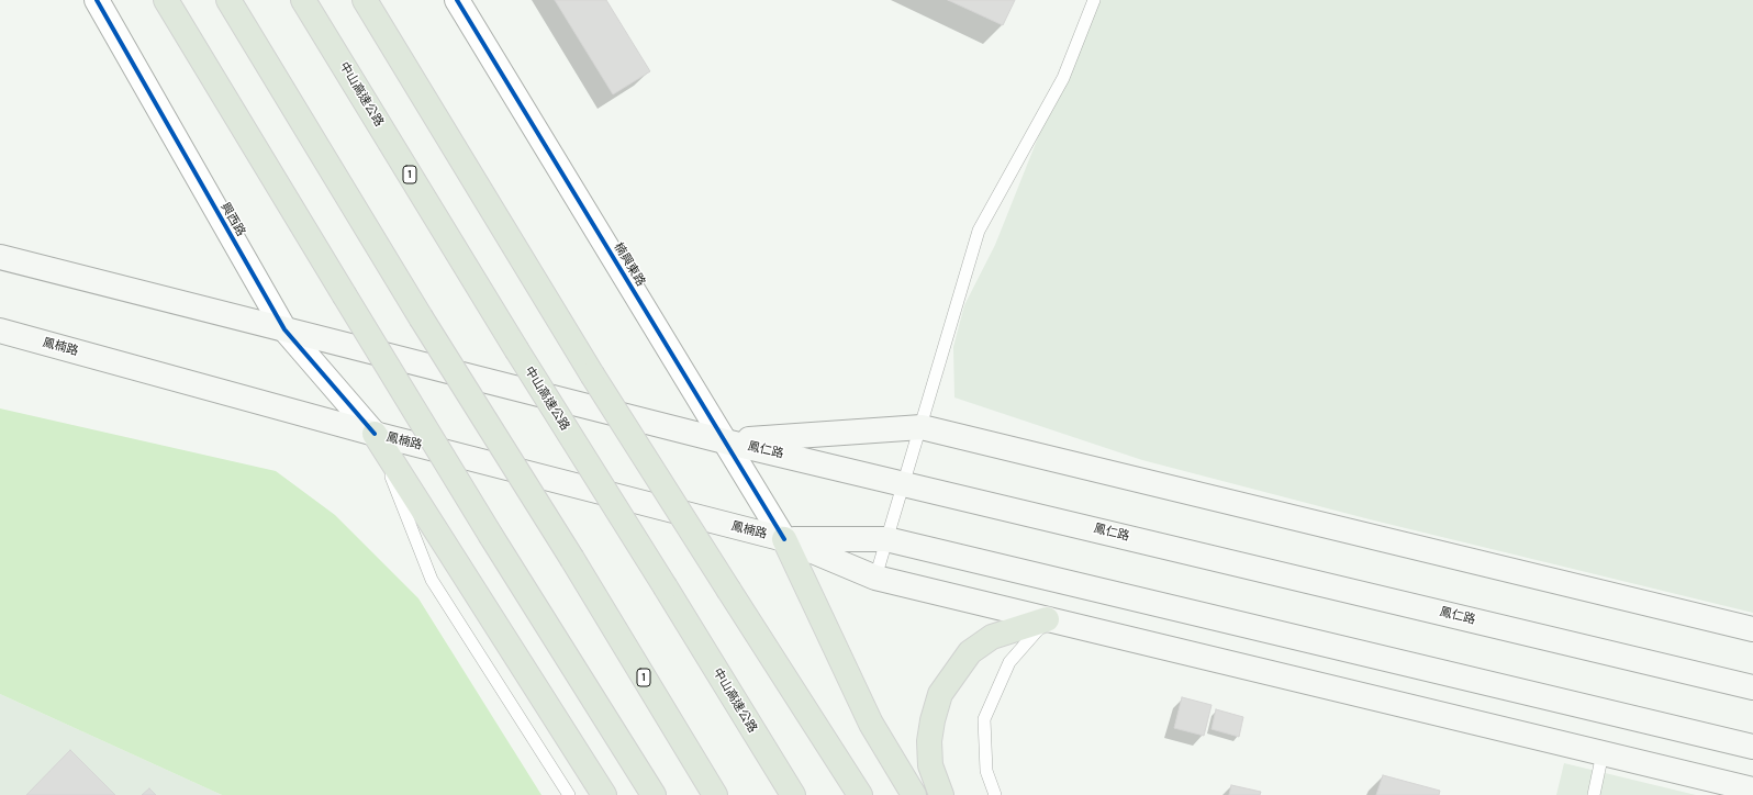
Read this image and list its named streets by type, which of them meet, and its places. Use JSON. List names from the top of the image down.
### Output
{
  "streets": {
    "highway": ["中山高速公路", "1"],
    "main road": ["鳳楠路", "鳳仁路"],
    "street": ["興西路", "楠興東路"]
  },
  "crossings": [
    ["興西路", "鳳楠路"],
    ["楠興東路", "鳳楠路"],
    ["楠興東路", "鳳仁路"]
  ]
}
